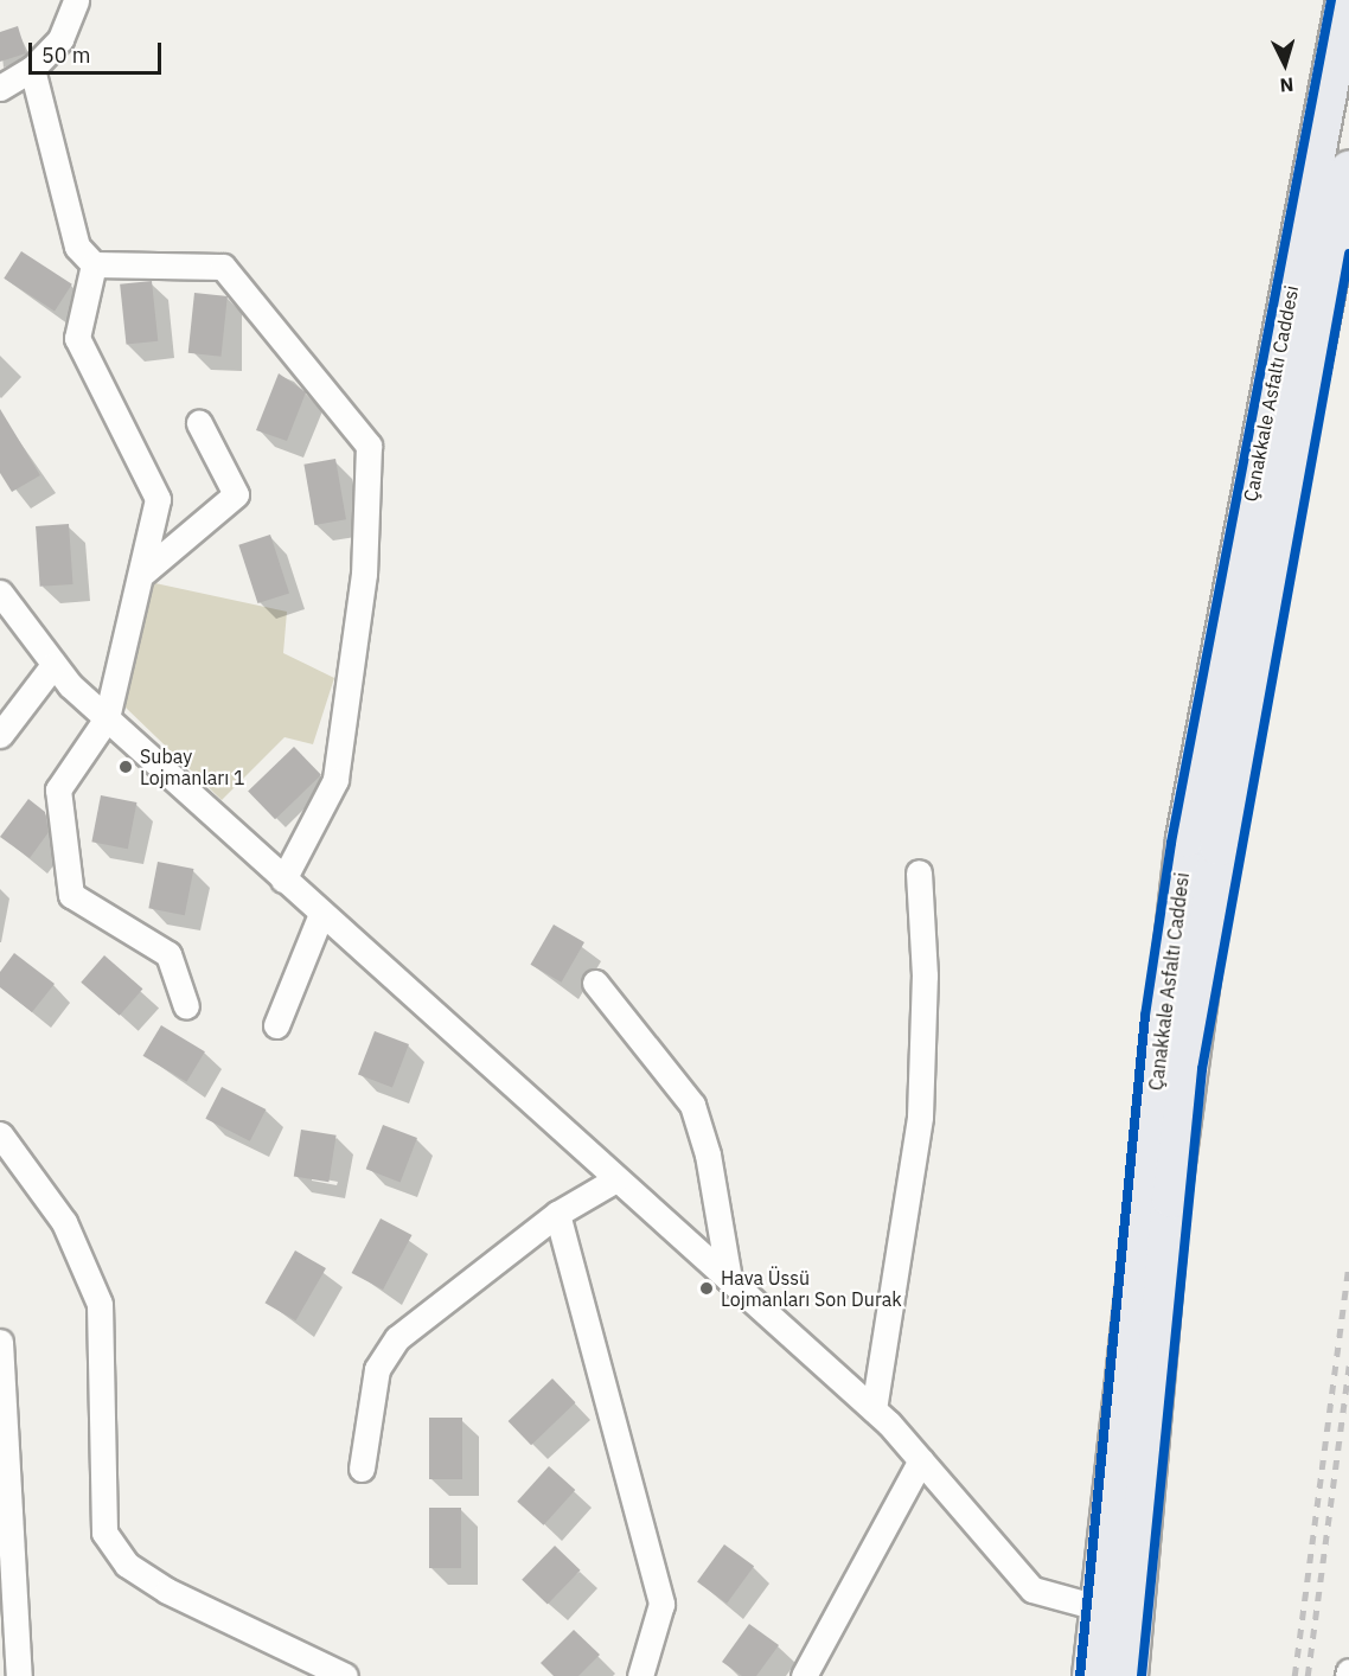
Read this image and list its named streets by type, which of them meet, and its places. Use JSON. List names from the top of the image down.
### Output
{
  "streets": {
    "highway": ["Çanakkale Asfaltı Caddesi"]
  },
  "places": ["Subay Lojmanları 1", "Hava Üssü Lojmanları Son Durak"],
  "scale_bar": "50 m",
  "north": "bottom"
}
